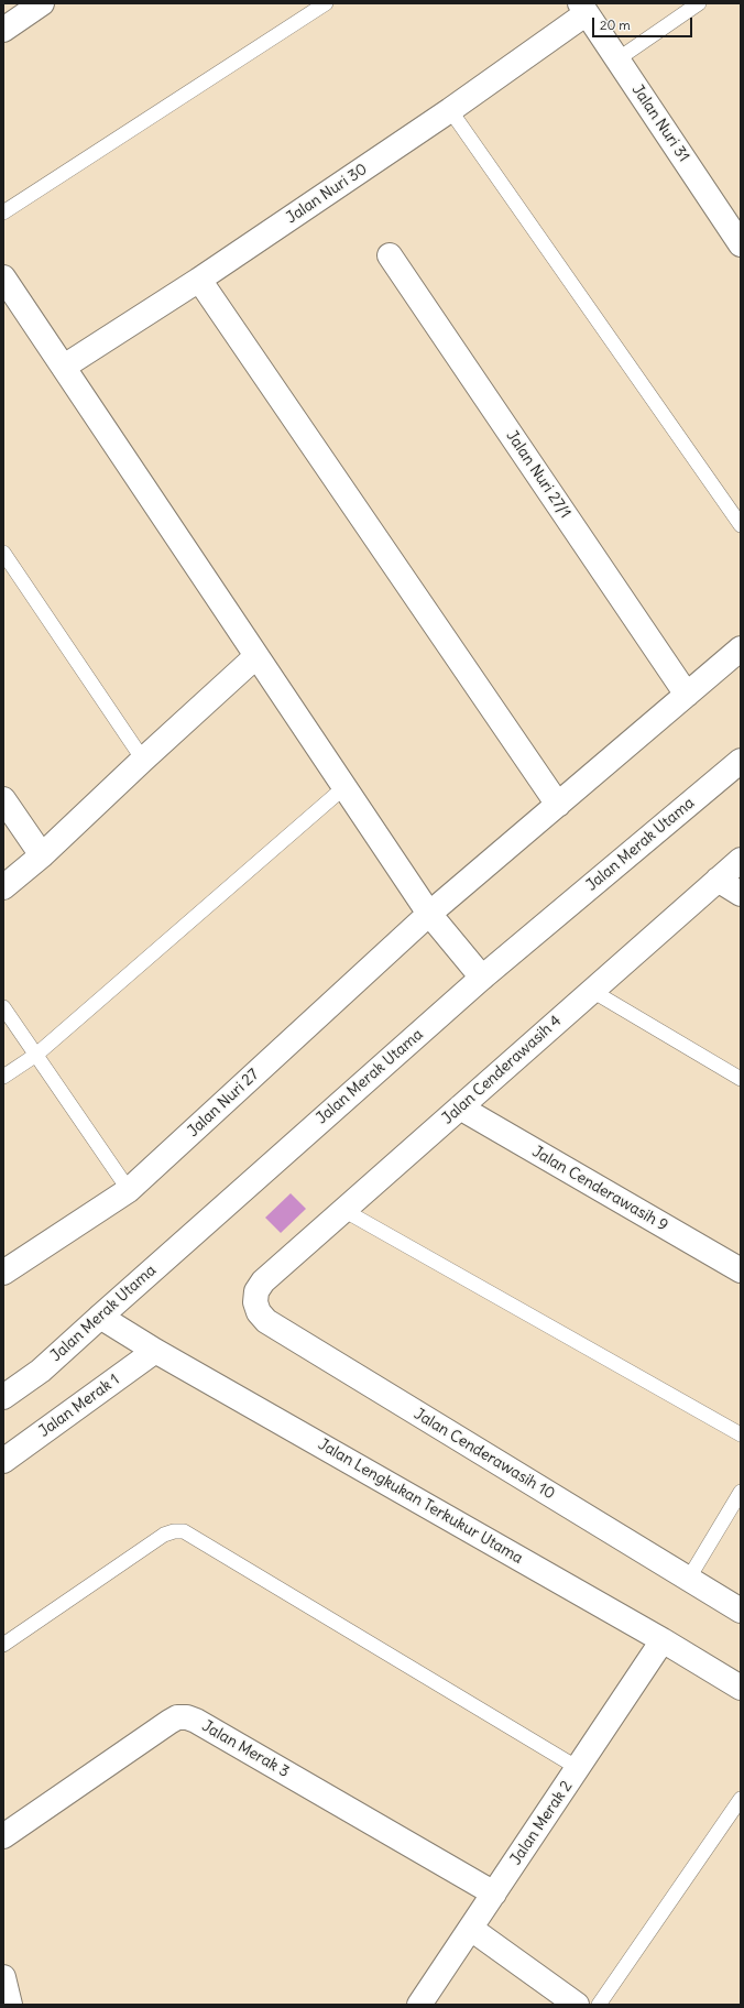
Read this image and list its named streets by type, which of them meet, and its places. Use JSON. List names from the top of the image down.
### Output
{
  "streets": {
    "street": [
      "Jalan Nuri 31",
      "Jalan Nuri 30",
      "Jalan Nuri 27/1",
      "Jalan Merak Utama",
      "Jalan Cenderawasih 4",
      "Jalan Nuri 27",
      "Jalan Cenderawasih 9",
      "Jalan Merak 1",
      "Jalan Cenderawasih 10",
      "Jalan Lengkukan Terkukur Utama",
      "Jalan Merak 3",
      "Jalan Merak 2"
    ]
  },
  "crossings": [
    ["Jalan Nuri 31", "Jalan Nuri 30"],
    ["Jalan Nuri 27/1", "Jalan Nuri 27"],
    ["Jalan Merak Utama", "Jalan Lengkukan Terkukur Utama"],
    ["Jalan Cenderawasih 4", "Jalan Cenderawasih 9"],
    ["Jalan Cenderawasih 4", "Jalan Cenderawasih 10"],
    ["Jalan Merak 1", "Jalan Lengkukan Terkukur Utama"],
    ["Jalan Lengkukan Terkukur Utama", "Jalan Merak 2"],
    ["Jalan Merak 3", "Jalan Merak 2"]
  ],
  "scale_bar": "20 m"
}
